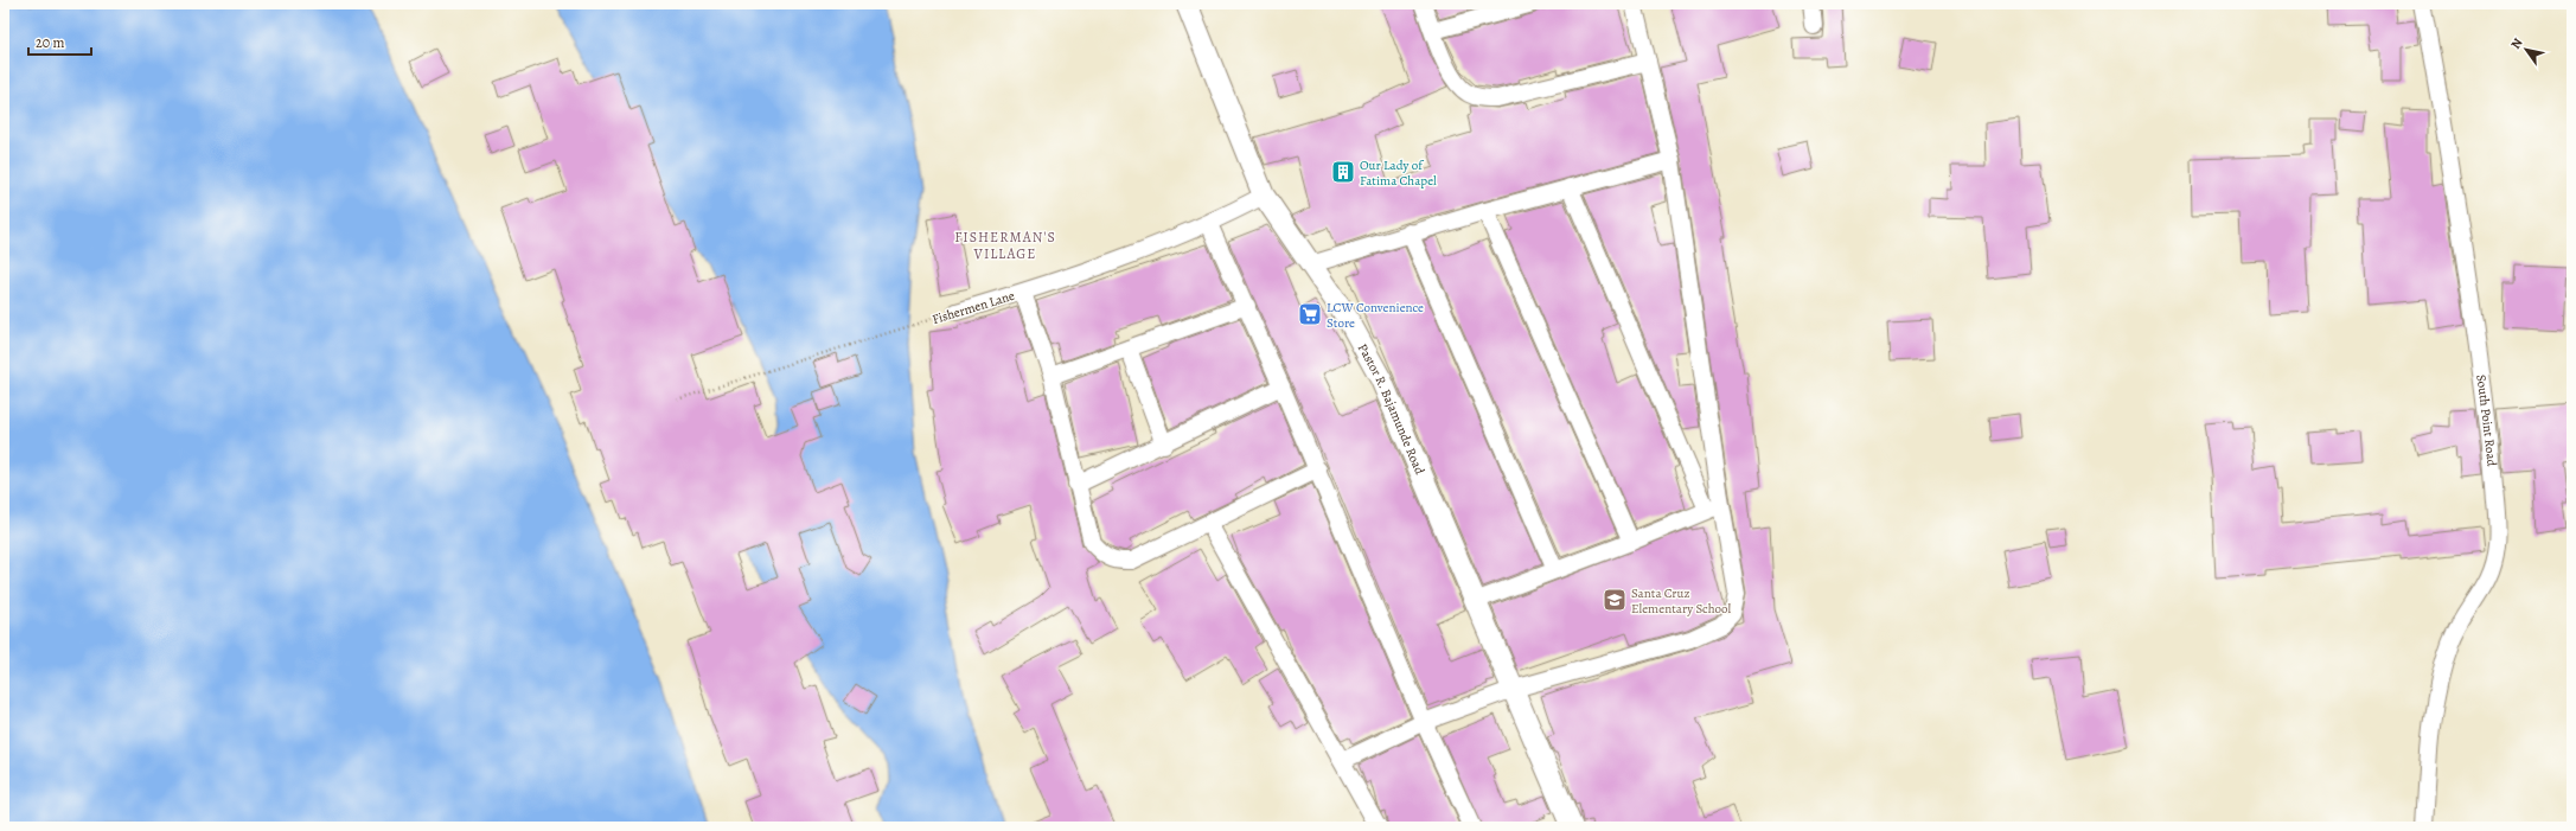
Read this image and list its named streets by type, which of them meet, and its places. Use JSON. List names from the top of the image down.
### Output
{
  "streets": {
    "street": ["Fishermen Lane", "Pastor R. Bajamunde Road", "South Point Road"]
  },
  "crossings": [
    ["Fishermen Lane", "Pastor R. Bajamunde Road"]
  ],
  "districts": ["FISHERMAN'S VILLAGE"],
  "places": {
    "building": ["Our Lady of Fatima Chapel"],
    "supermarket": ["LCW Convenience Store"],
    "school or university": ["Santa Cruz Elementary School"]
  },
  "scale_bar": "20 m",
  "north": "top left"
}
